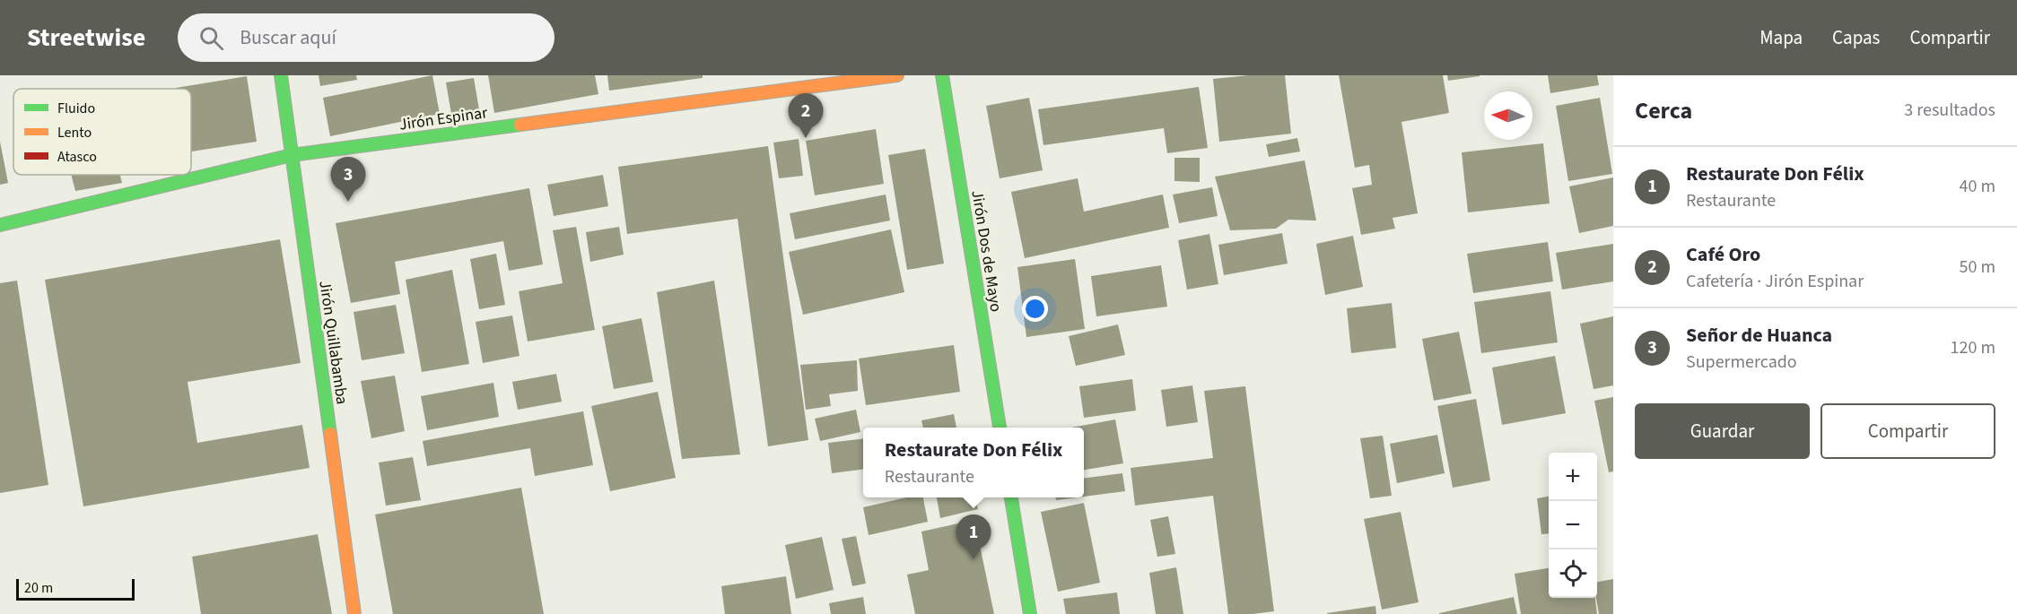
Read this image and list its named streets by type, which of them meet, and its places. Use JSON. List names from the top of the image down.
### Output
{
  "streets": {
    "street": ["Jirón Espinar", "Jirón Dos de Mayo", "Jirón Quillabamba"]
  },
  "crossings": [
    ["Jirón Espinar", "Jirón Quillabamba"]
  ],
  "legend": ["Fluido", "Lento", "Atasco"],
  "scale_bar": "20 m",
  "north": "left",
  "page": {
    "header": "Streetwise",
    "search": "Buscar aquí",
    "nav": ["Mapa", "Capas", "Compartir"],
    "heading": ["Cerca", "3 resultados"],
    "pins": ["2", "3", "1"],
    "list": [
      {
        "mark": "1",
        "name": "Restaurate Don Félix",
        "note": "Restaurante",
        "value": "40 m"
      },
      {
        "mark": "2",
        "name": "Café Oro",
        "note": "Cafetería · Jirón Espinar",
        "value": "50 m"
      },
      {
        "mark": "3",
        "name": "Señor de Huanca",
        "note": "Supermercado",
        "value": "120 m"
      }
    ],
    "buttons": ["Guardar", "Compartir"],
    "popup": ["Restaurate Don Félix", "Restaurante"],
    "map_buttons": ["+", "−"],
    "scale": "20 m"
  }
}
